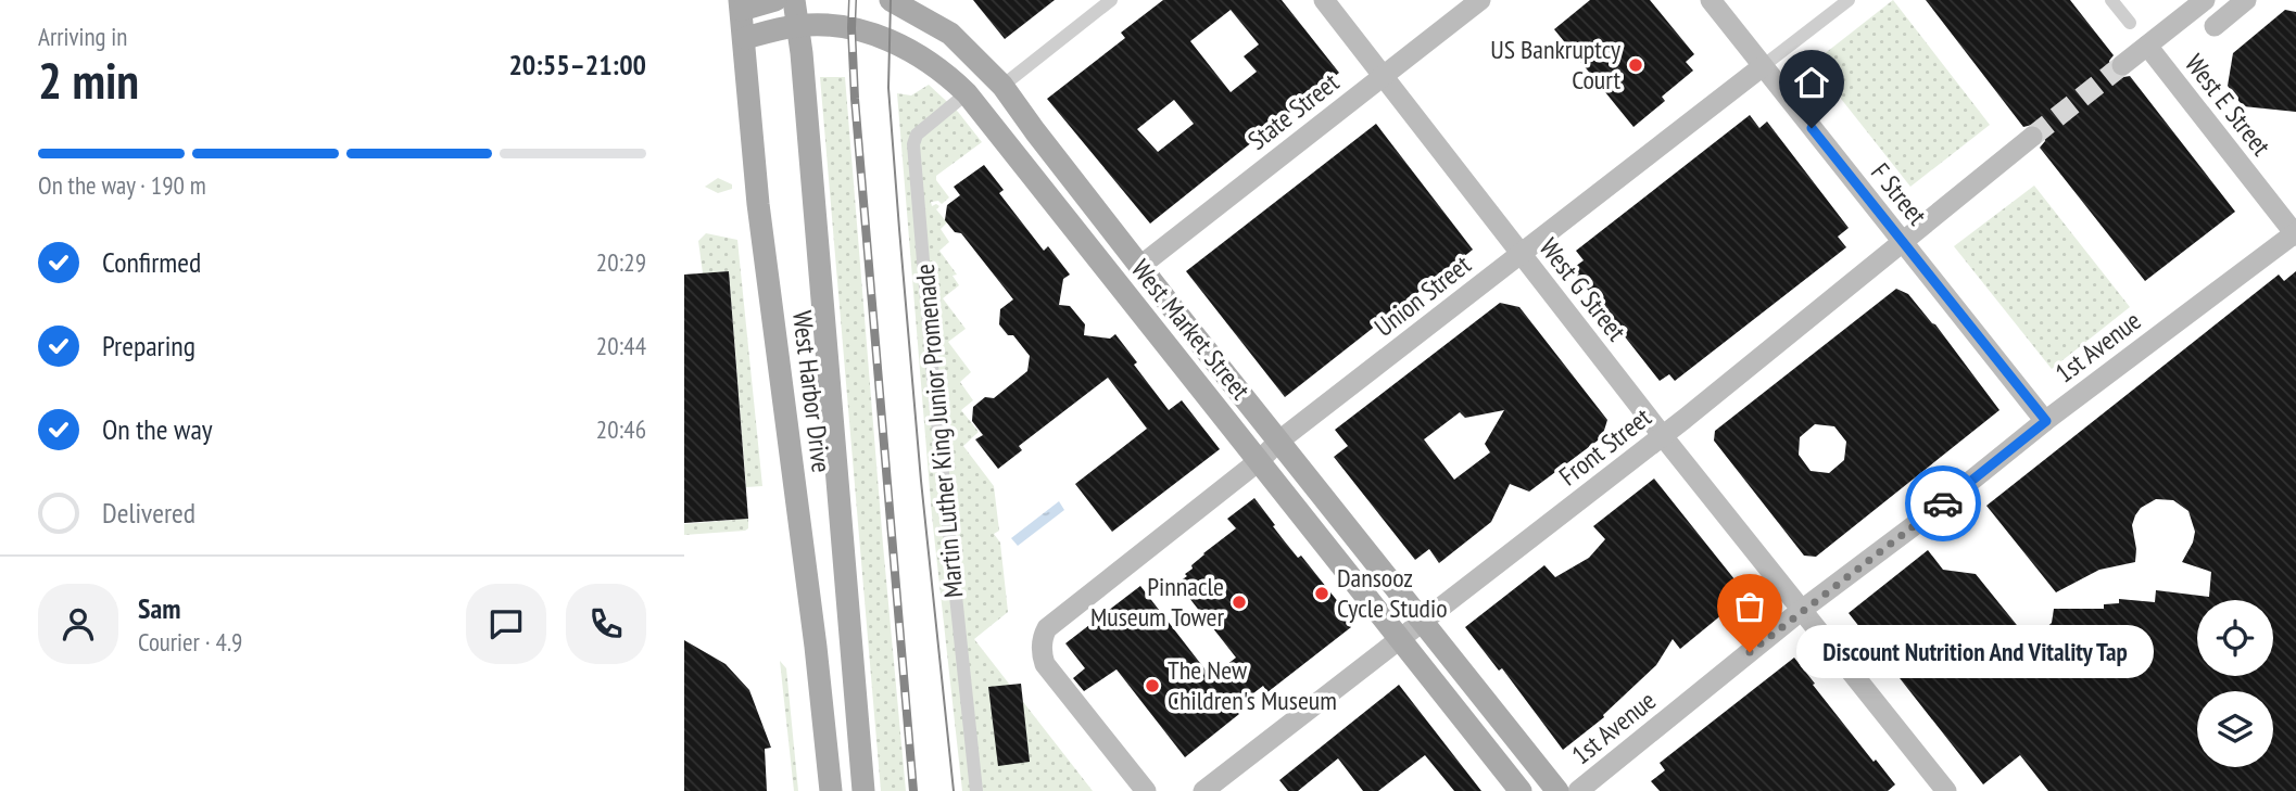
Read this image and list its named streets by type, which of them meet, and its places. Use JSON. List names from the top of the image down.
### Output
{
  "streets": {
    "main road": [
      "West E Street",
      "State Street",
      "F Street",
      "West G Street",
      "Union Street",
      "West Market Street",
      "1st Avenue",
      "West Harbor Drive",
      "Front Street"
    ],
    "street": ["Martin Luther King Junior Promenade"]
  },
  "crossings": [
    ["West E Street", "1st Avenue"],
    ["State Street", "West G Street"],
    ["State Street", "West Market Street"],
    ["F Street", "Union Street"],
    ["F Street", "1st Avenue"],
    ["F Street", "Front Street"],
    ["West G Street", "Union Street"],
    ["West G Street", "1st Avenue"],
    ["West G Street", "Front Street"],
    ["Union Street", "West Market Street"],
    ["West Market Street", "West Harbor Drive"],
    ["West Market Street", "Martin Luther King Junior Promenade"],
    ["West Market Street", "Front Street"]
  ],
  "places": [
    "US Bankruptcy Court",
    "Dansooz Cycle Studio",
    "Pinnacle Museum Tower",
    "Discount Nutrition And Vitality Tap",
    "The New Children's Museum"
  ],
  "page": {
    "heading": ["2 min", "Arriving in", "20:55–21:00"],
    "panel": ["Sam", "Courier · 4.9"],
    "bar": "On the way · 190 m",
    "list": [
      ["Confirmed", "20:29"],
      ["Preparing", "20:44"],
      ["On the way", "20:46"],
      "Delivered"
    ],
    "bubble": "Discount Nutrition And Vitality Tap"
  }
}
